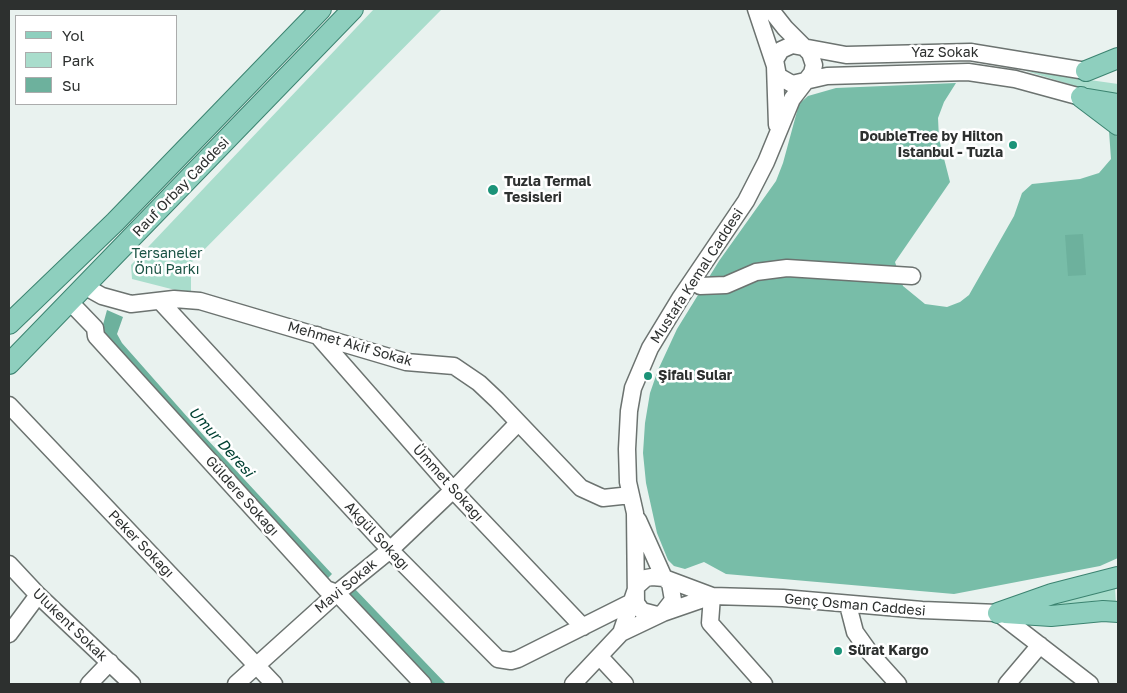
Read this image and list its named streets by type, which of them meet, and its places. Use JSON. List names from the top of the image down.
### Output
{
  "streets": {
    "main road": ["Rauf Orbay Caddesi"],
    "street": [
      "Yaz Sokak",
      "Mustafa Kemal Caddesi",
      "Mehmet Akif Sokak",
      "Ümmet Sokağı",
      "Güldere Sokağı",
      "Akgül Sokağı",
      "Peker Sokağı",
      "Mavi Sokak",
      "Genç Osman Caddesi",
      "Ulukent Sokak"
    ]
  },
  "crossings": [
    ["Yaz Sokak", "Mustafa Kemal Caddesi"],
    ["Rauf Orbay Caddesi", "Mehmet Akif Sokak"],
    ["Rauf Orbay Caddesi", "Güldere Sokağı"],
    ["Mustafa Kemal Caddesi", "Mehmet Akif Sokak"],
    ["Mustafa Kemal Caddesi", "Akgül Sokağı"],
    ["Mustafa Kemal Caddesi", "Genç Osman Caddesi"],
    ["Mehmet Akif Sokak", "Ümmet Sokağı"],
    ["Mehmet Akif Sokak", "Akgül Sokağı"],
    ["Mehmet Akif Sokak", "Mavi Sokak"],
    ["Ümmet Sokağı", "Akgül Sokağı"],
    ["Ümmet Sokağı", "Mavi Sokak"],
    ["Güldere Sokağı", "Mavi Sokak"],
    ["Akgül Sokağı", "Mavi Sokak"],
    ["Akgül Sokağı", "Genç Osman Caddesi"],
    ["Peker Sokağı", "Mavi Sokak"]
  ],
  "water": ["Umur Deresi"],
  "parks": ["Tersaneler Önü Parkı"],
  "places": [
    "DoubleTree by Hilton Istanbul - Tuzla",
    "Tuzla Termal Tesisleri",
    "Şifalı Sular",
    "Sürat Kargo"
  ],
  "legend": ["Yol", "Park", "Su"]
}
